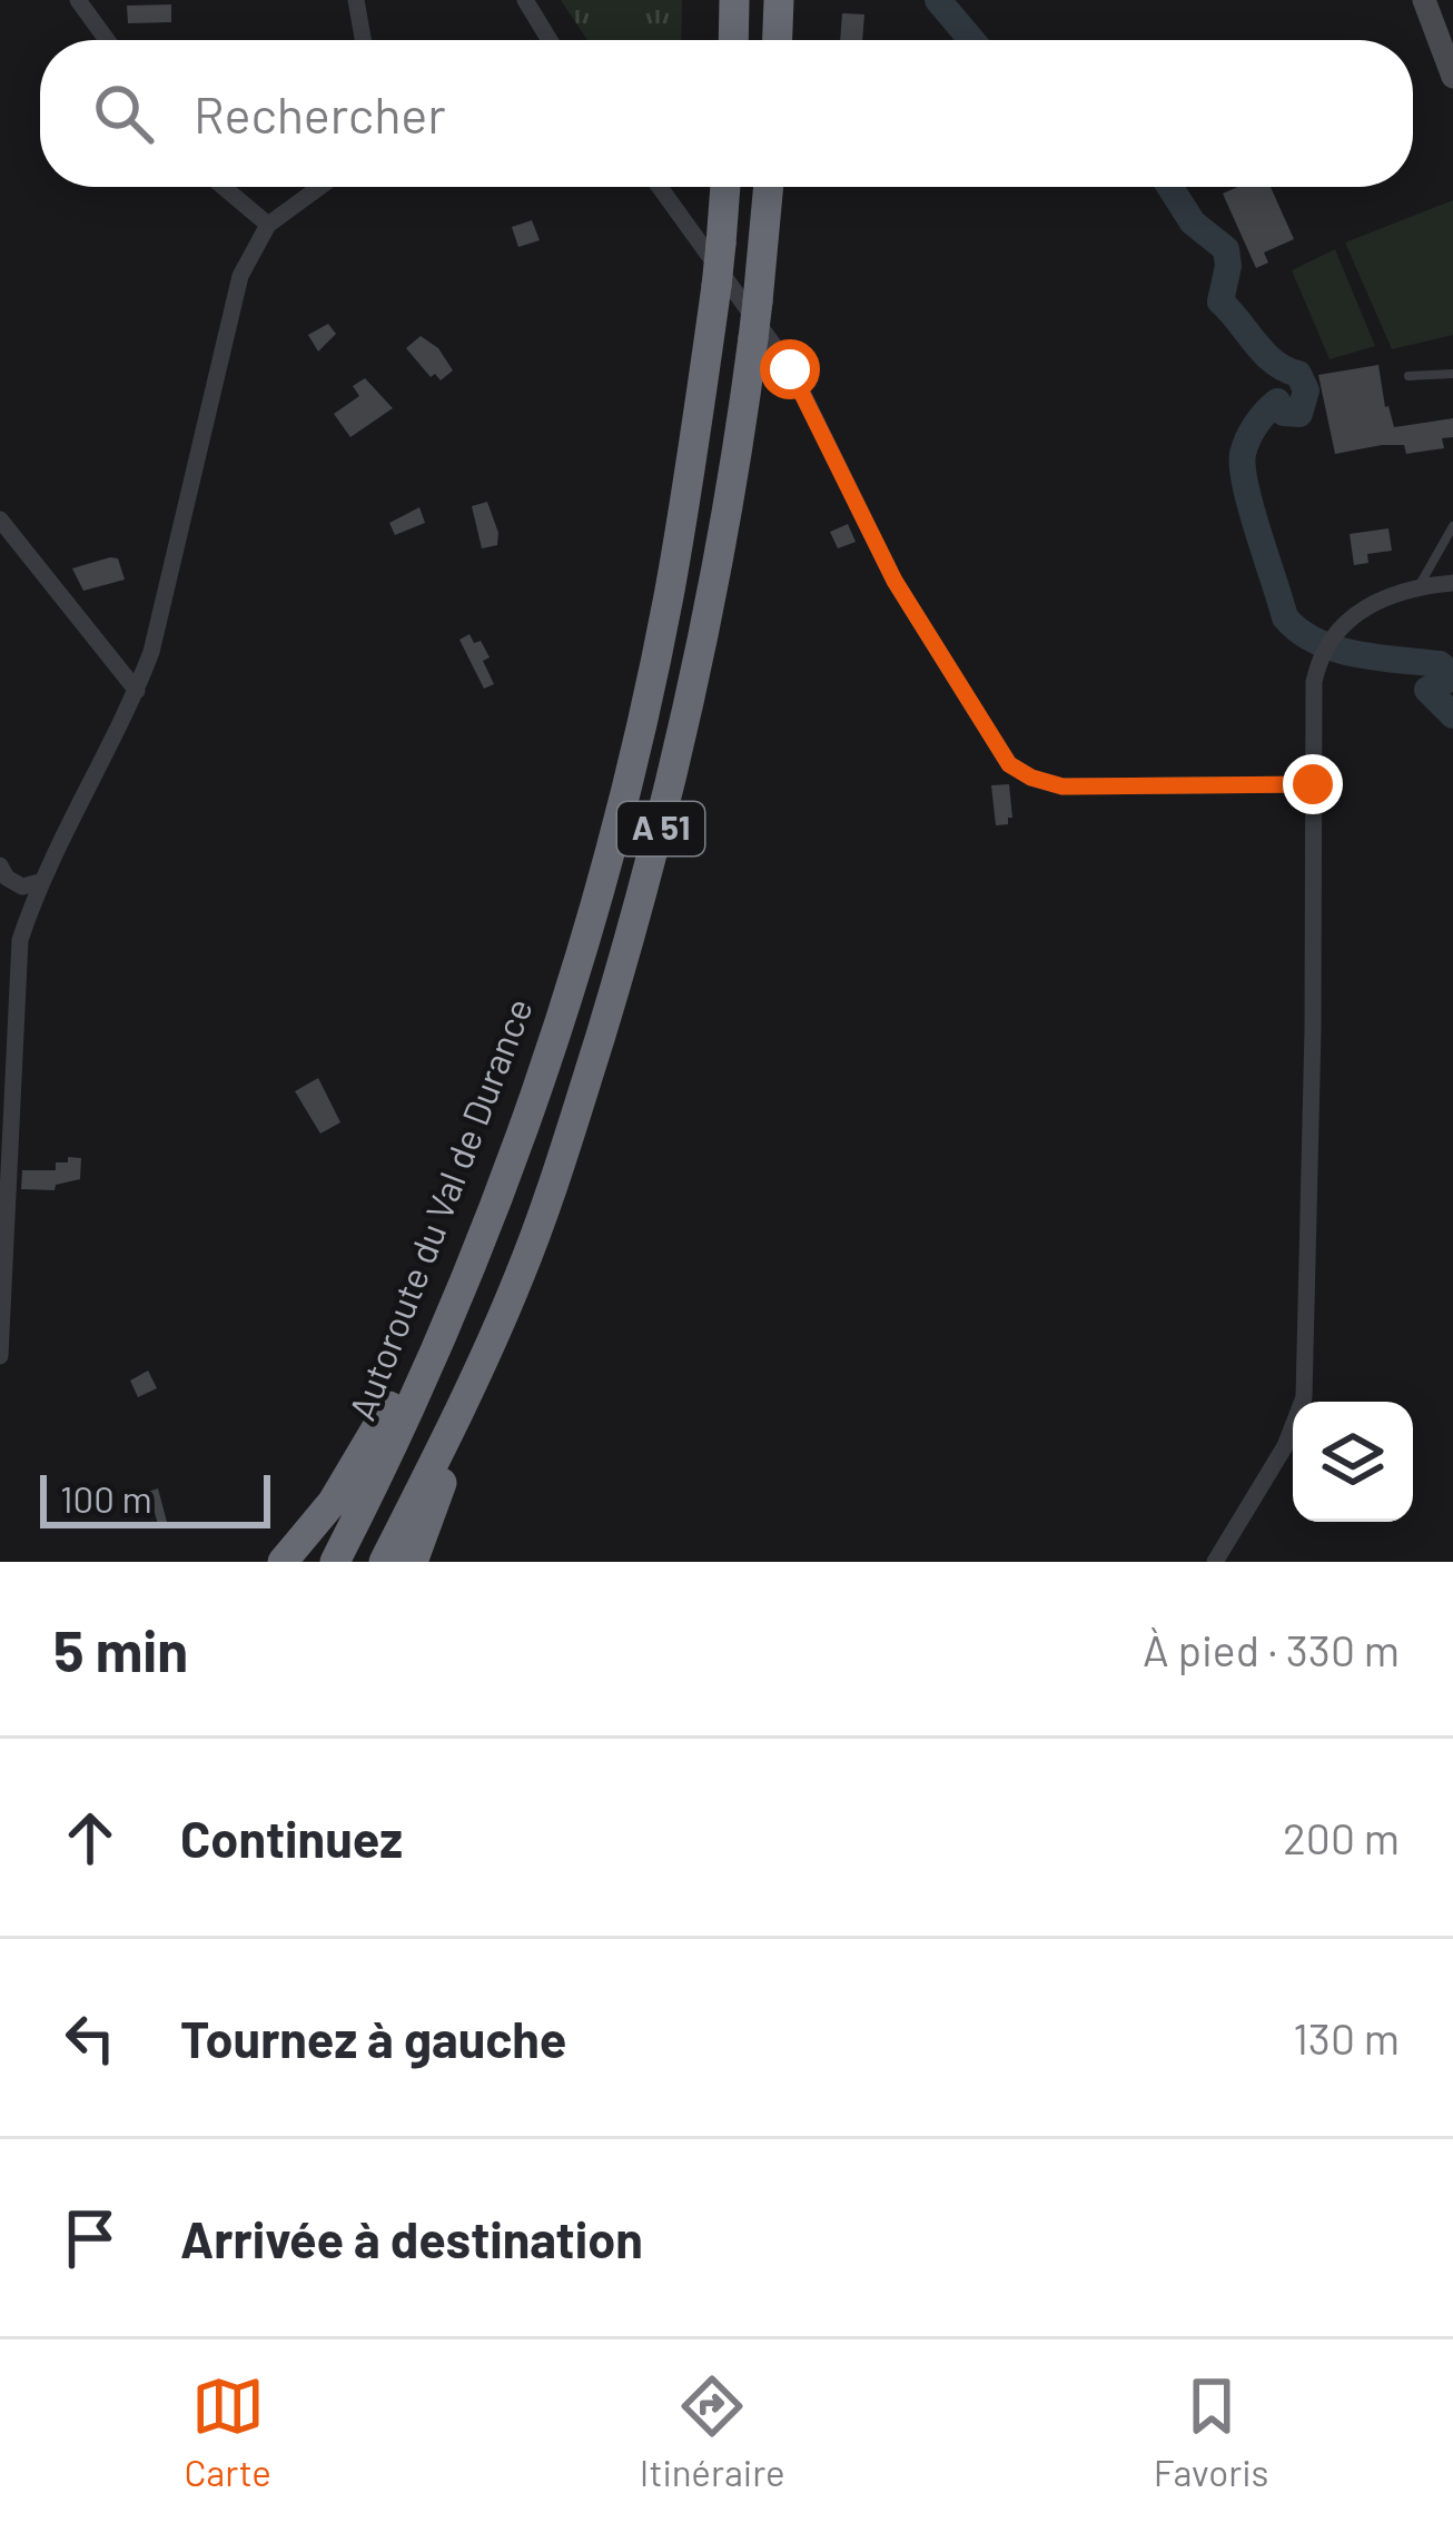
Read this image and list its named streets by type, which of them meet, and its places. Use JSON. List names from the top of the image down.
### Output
{
  "streets": {
    "highway": ["A 51", "Autoroute du Val de Durance"]
  },
  "scale_bar": "100 m",
  "page": {
    "search": "Rechercher",
    "scale": "100 m",
    "heading": ["5 min", "À pied · 330 m"],
    "list": [
      ["Continuez", "200 m"],
      ["Tournez à gauche", "130 m"],
      "Arrivée à destination"
    ],
    "nav": ["Carte", "Itinéraire", "Favoris"]
  }
}
